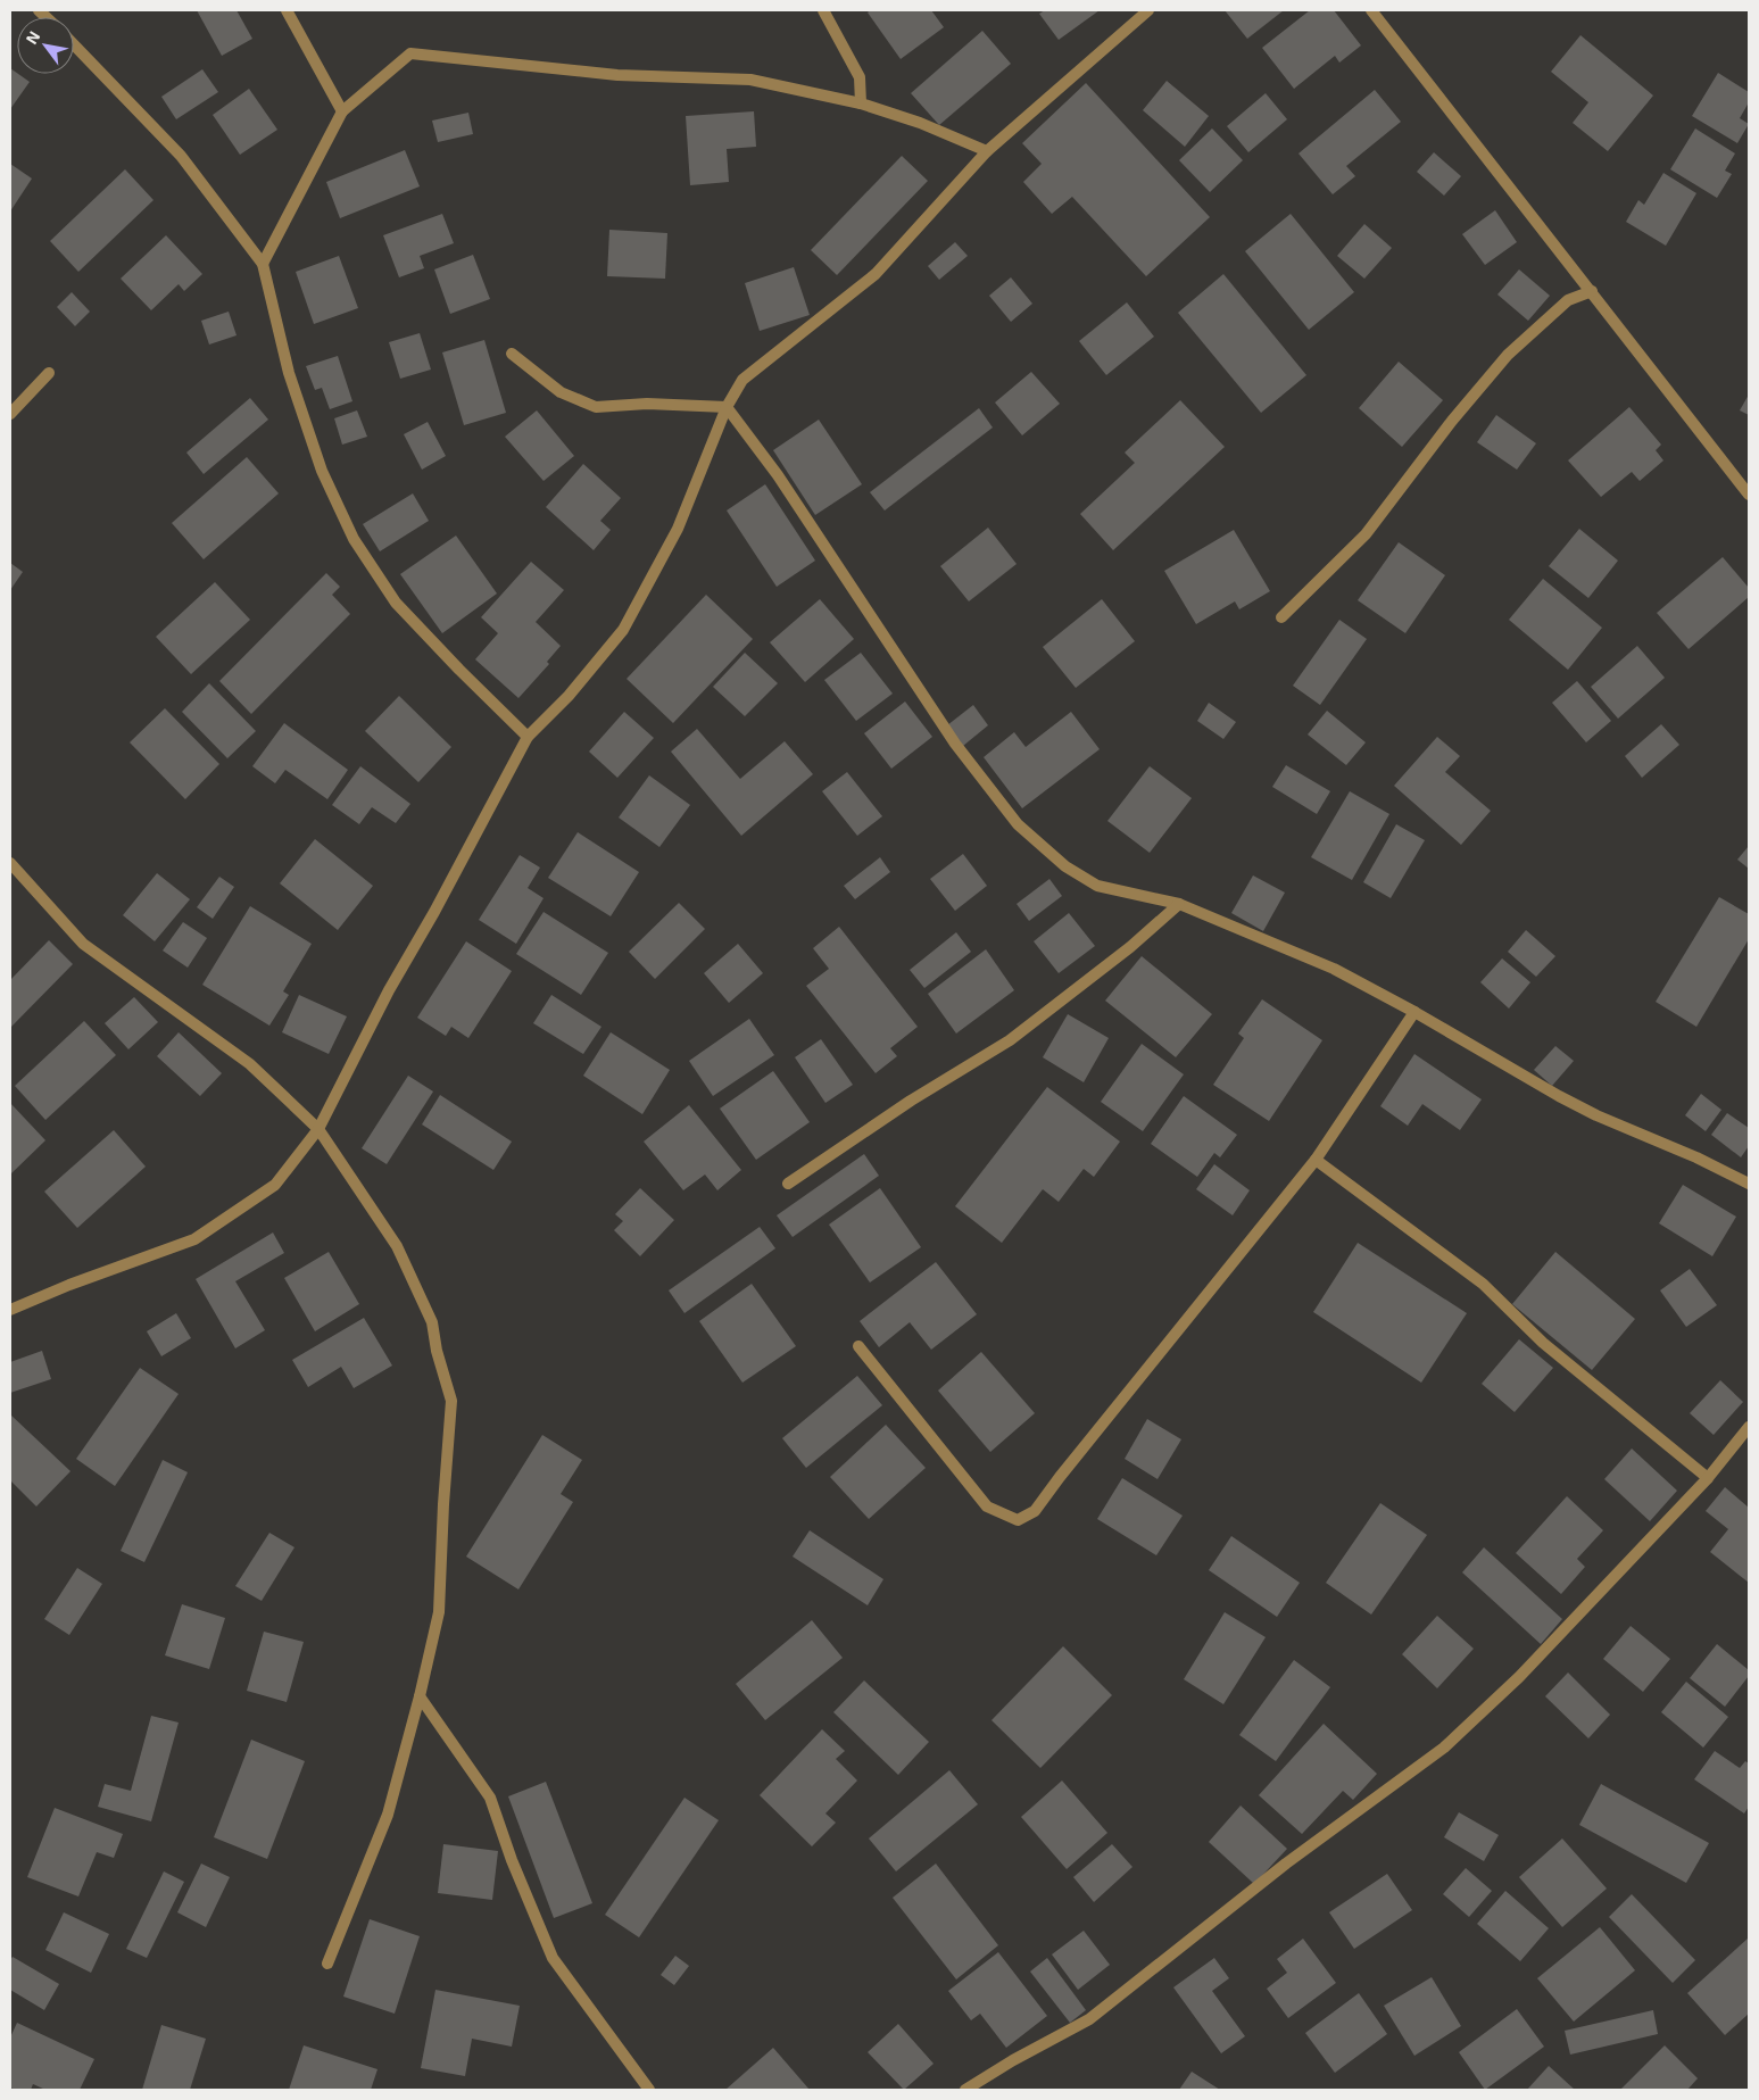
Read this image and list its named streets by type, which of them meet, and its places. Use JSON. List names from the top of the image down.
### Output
{
  "north": "top left"
}
